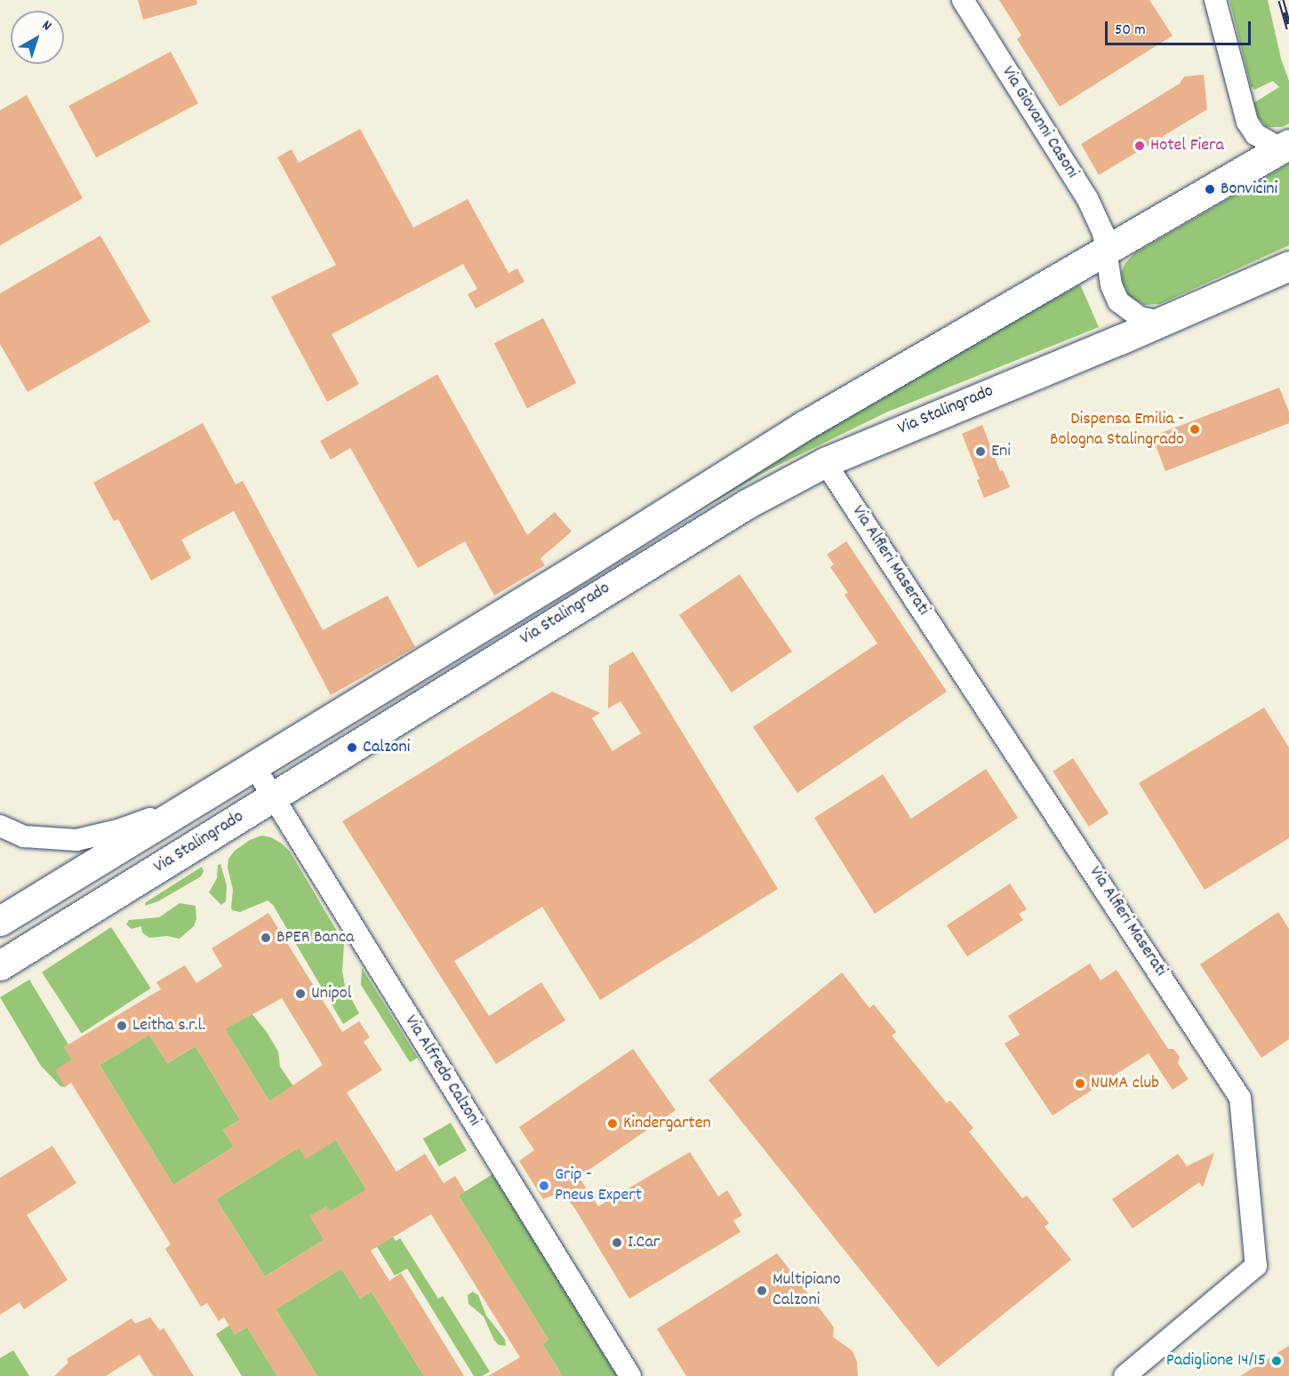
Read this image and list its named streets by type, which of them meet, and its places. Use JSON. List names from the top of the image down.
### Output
{
  "streets": {
    "main road": ["Via Stalingrado"],
    "street": ["Via Giovanni Casoni", "Via Alfieri Maserati", "Via Alfredo Calzoni"]
  },
  "crossings": [
    ["Via Giovanni Casoni", "Via Stalingrado"],
    ["Via Stalingrado", "Via Alfieri Maserati"],
    ["Via Stalingrado", "Via Alfredo Calzoni"]
  ],
  "places": [
    "Hotel Fiera",
    "Bonvicini",
    "Dispensa Emilia - Bologna Stalingrado",
    "Eni",
    "Calzoni",
    "BPER Banca",
    "Unipol",
    "Leitha s.r.l.",
    "NUMA club",
    "Kindergarten",
    "Grip - Pneus Expert",
    "I.Car",
    "Multipiano Calzoni",
    "Padiglione 14/15"
  ],
  "scale_bar": "50 m",
  "north": "top right"
}
